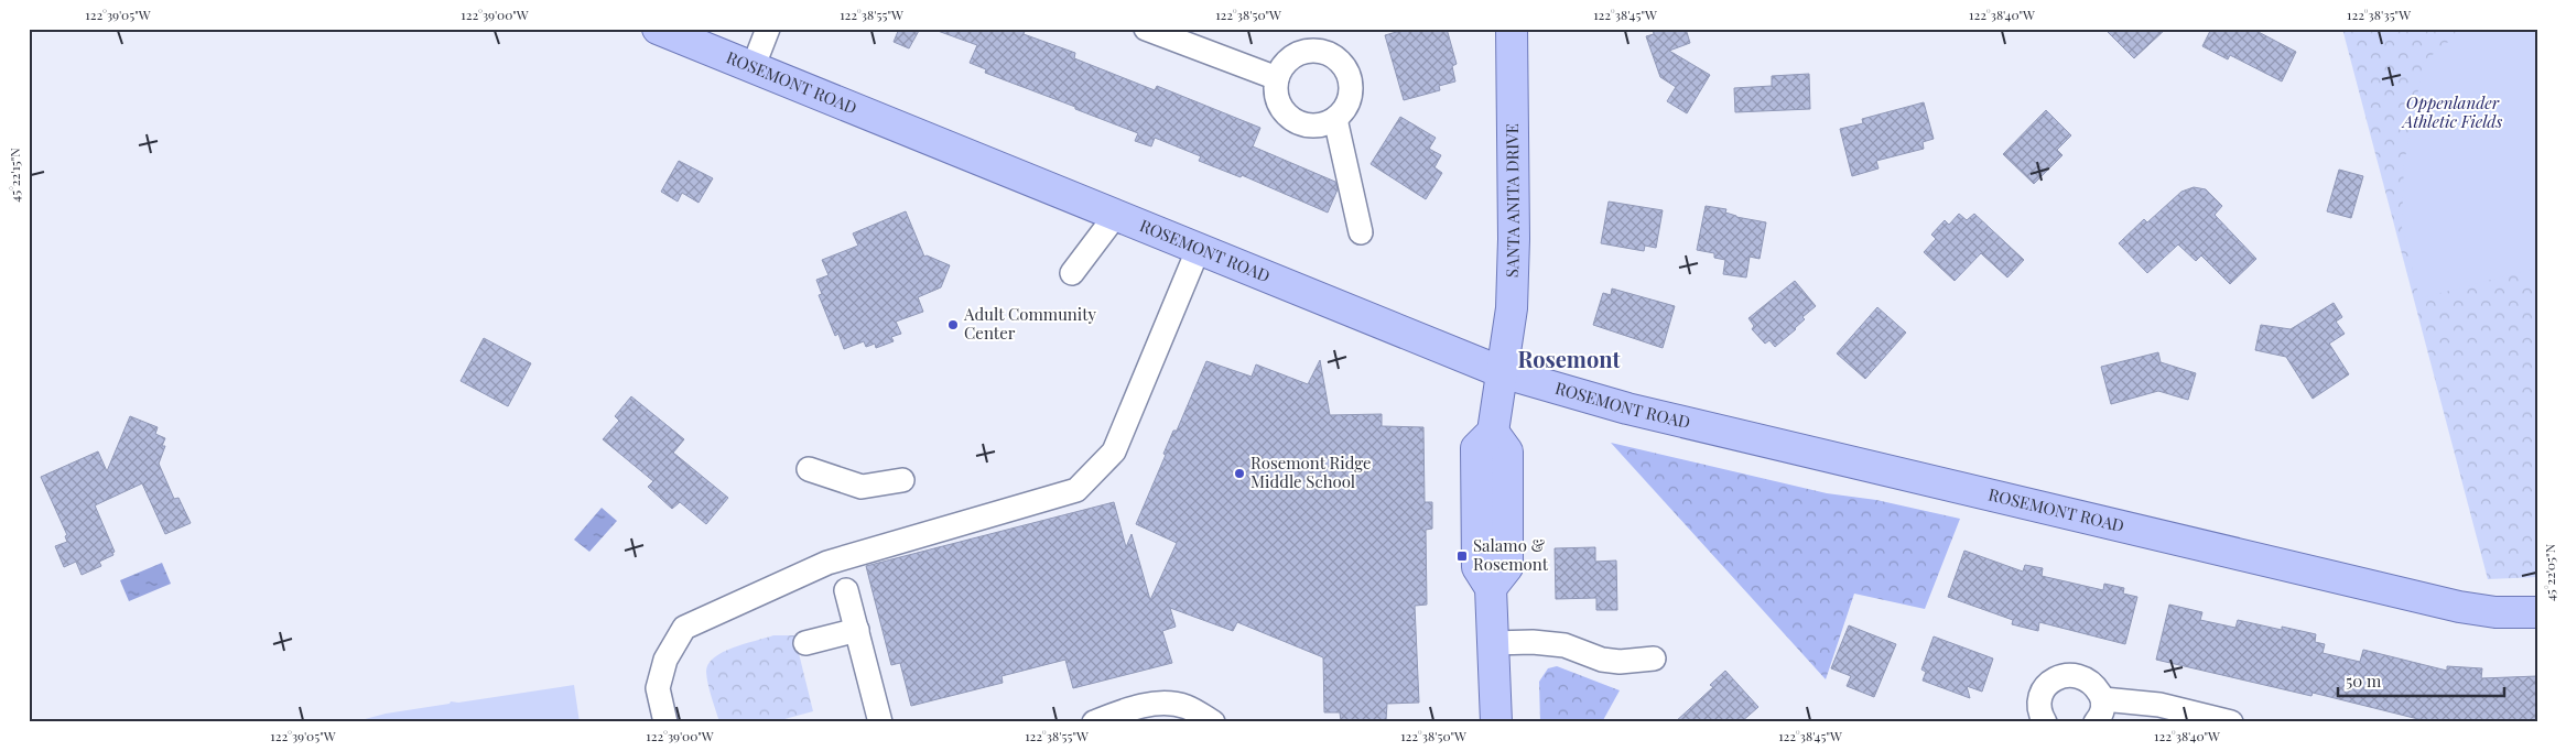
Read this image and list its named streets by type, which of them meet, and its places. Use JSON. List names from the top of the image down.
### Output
{
  "streets": {
    "main road": ["ROSEMONT ROAD", "SANTA ANITA DRIVE"]
  },
  "crossings": [
    ["ROSEMONT ROAD", "SANTA ANITA DRIVE"]
  ],
  "districts": ["Rosemont"],
  "parks": ["Oppenlander Athletic Fields"],
  "places": {
    "other": ["Adult Community Center", "Rosemont Ridge Middle School"],
    "transit": ["Salamo & Rosemont"]
  },
  "scale_bar": "50 m",
  "coordinates": [
    "122°39'05\"W",
    "122°39'00\"W",
    "122°38'55\"W",
    "122°38'50\"W",
    "122°38'45\"W",
    "122°38'40\"W",
    "122°38'35\"W",
    "45°22'15\"N",
    "45°22'05\"N"
  ]
}
